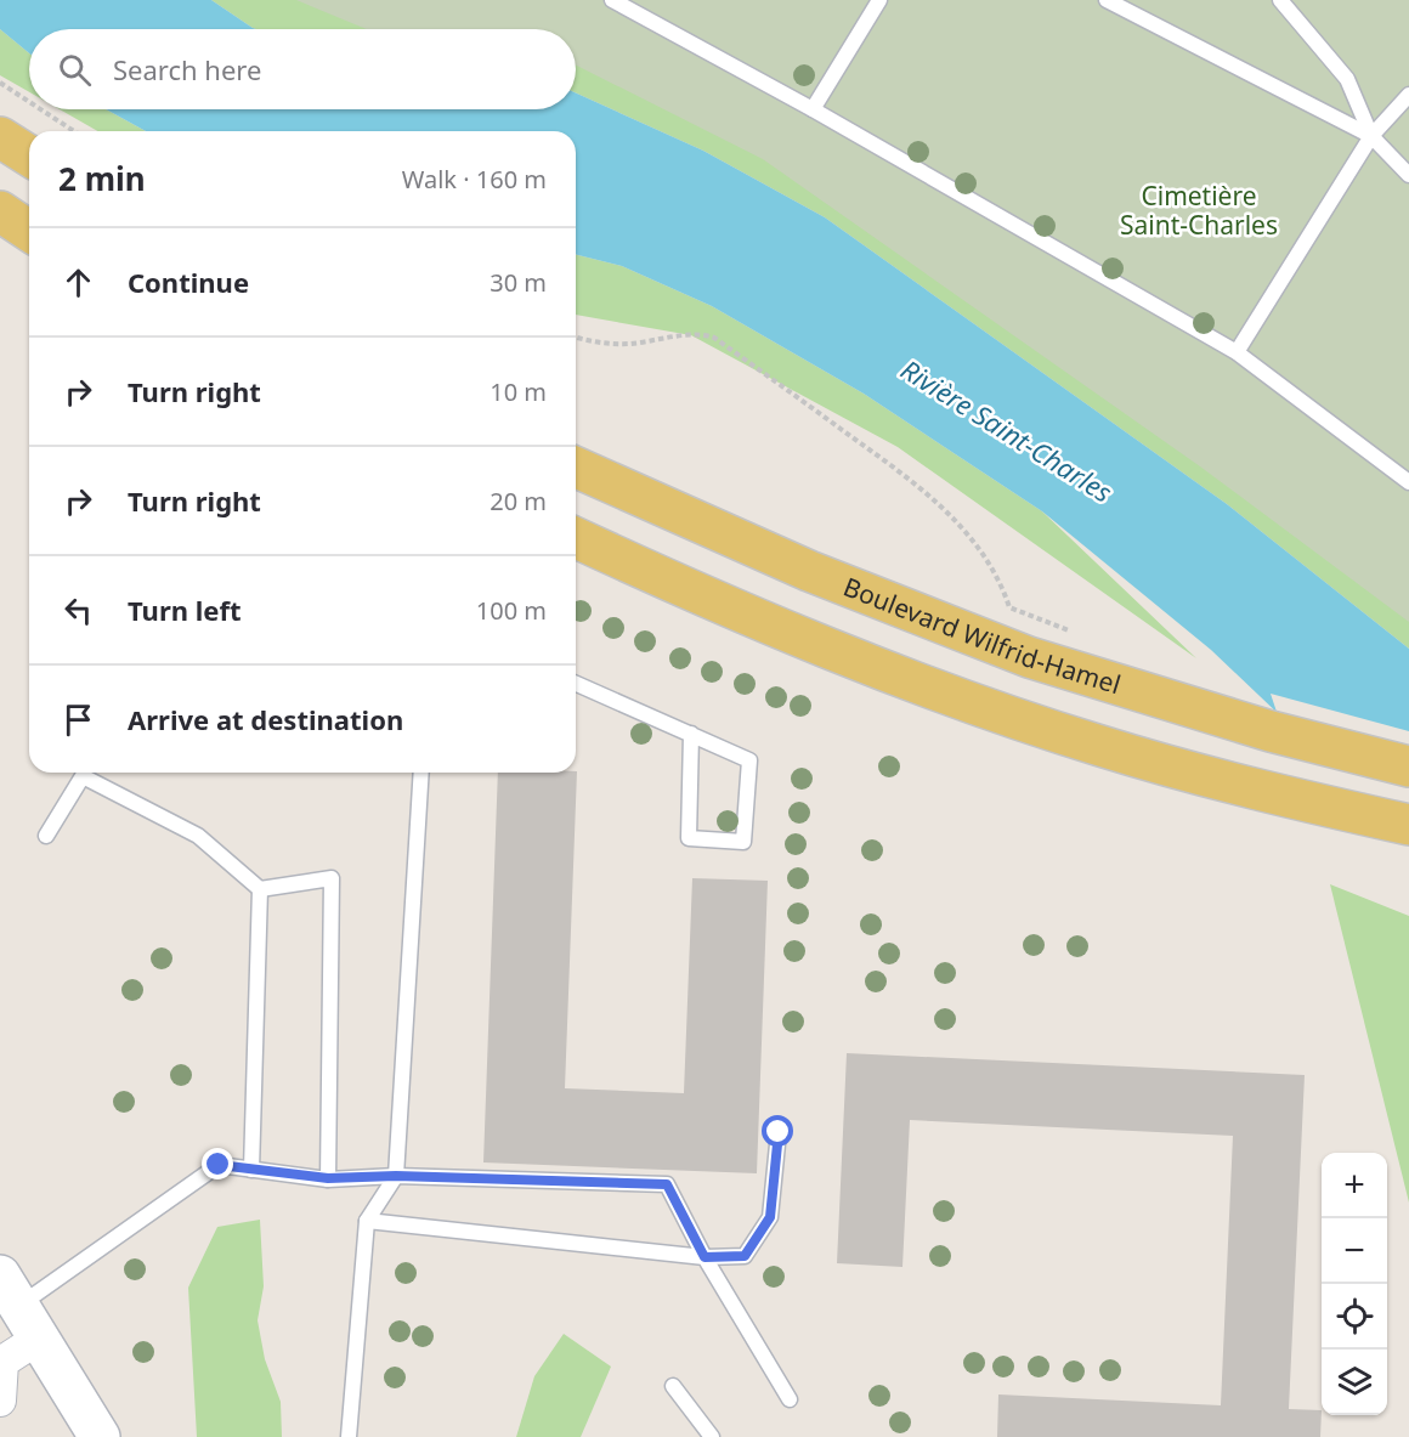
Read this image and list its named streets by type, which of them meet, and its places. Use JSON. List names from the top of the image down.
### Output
{
  "streets": {
    "main road": ["Boulevard Wilfrid-Hamel"]
  },
  "water": ["Rivière Saint-Charles"],
  "parks": ["Cimetière Saint-Charles"],
  "page": {
    "search": "Search here",
    "heading": ["2 min", "Walk · 160 m"],
    "list": [
      ["Continue", "30 m"],
      ["Turn right", "10 m"],
      ["Turn right", "20 m"],
      ["Turn left", "100 m"],
      "Arrive at destination"
    ],
    "map_buttons": ["+", "−"]
  }
}
